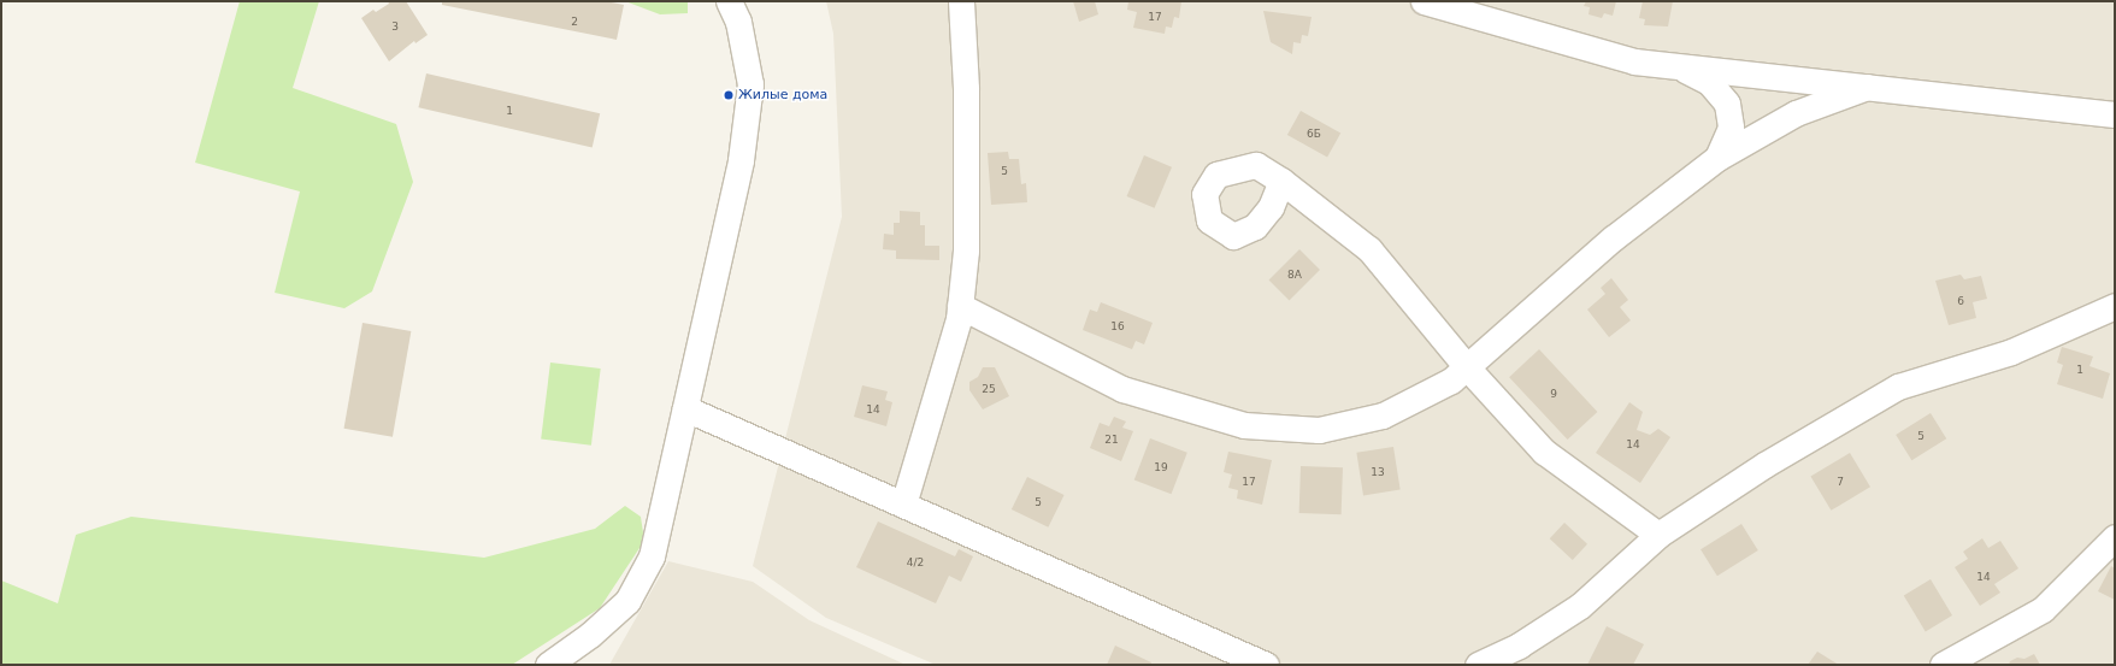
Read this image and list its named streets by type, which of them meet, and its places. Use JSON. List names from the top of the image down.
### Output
{
  "places": ["Жилые дома"],
  "house_numbers": [
    "17",
    "2",
    "3",
    "1",
    "6Б",
    "5",
    "8А",
    "6",
    "16",
    "1",
    "25",
    "9",
    "14",
    "5",
    "21",
    "14",
    "19",
    "13",
    "17",
    "7",
    "5",
    "4/2",
    "14"
  ]
}
